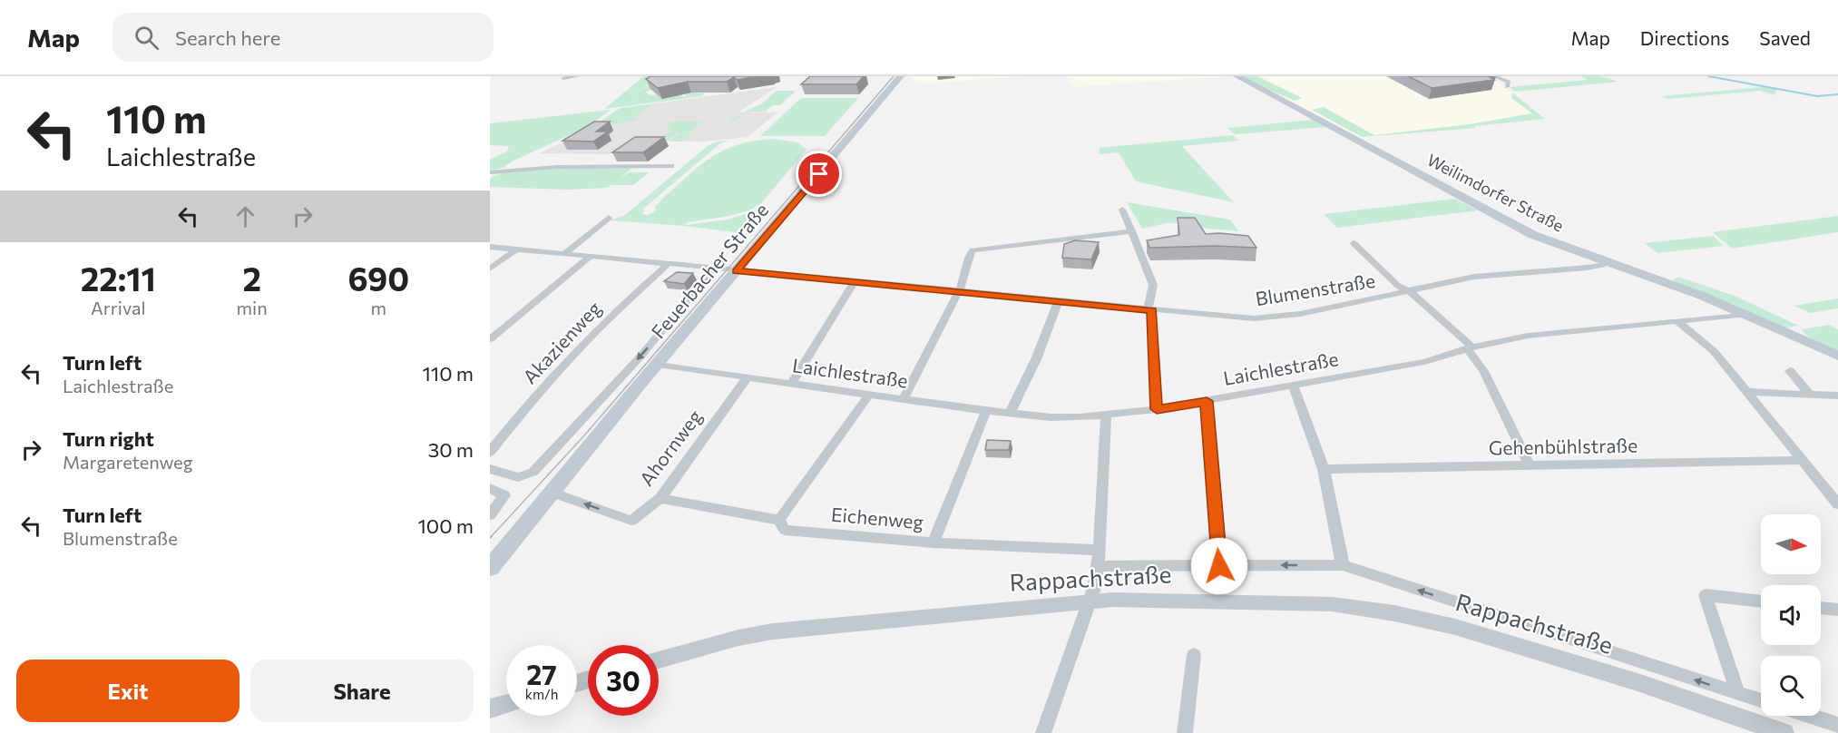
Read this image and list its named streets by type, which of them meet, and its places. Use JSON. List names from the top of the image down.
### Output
{
  "streets": {
    "main road": ["Weilimdorfer Straße", "Feuerbacher Straße"],
    "street": [
      "Blumenstraße",
      "Akazienweg",
      "Laichlestraße",
      "Gehenbühlstraße",
      "Ahornweg",
      "Eichenweg",
      "Rappachstraße"
    ]
  },
  "crossings": [
    ["Weilimdorfer Straße", "Blumenstraße"],
    ["Weilimdorfer Straße", "Laichlestraße"],
    ["Feuerbacher Straße", "Blumenstraße"],
    ["Feuerbacher Straße", "Laichlestraße"],
    ["Feuerbacher Straße", "Ahornweg"],
    ["Blumenstraße", "Akazienweg"],
    ["Laichlestraße", "Ahornweg"],
    ["Ahornweg", "Eichenweg"]
  ],
  "one_way": ["Ahornweg"],
  "north": "right",
  "page": {
    "header": "Map",
    "search": "Search here",
    "nav": ["Map", "Directions", "Saved"],
    "turn": ["110 m", "Laichlestraße"],
    "eta": [
      "22:11",
      "Arrival",
      "2",
      "min",
      "690",
      "m"
    ],
    "list": [
      {
        "name": "Turn left",
        "note": "Laichlestraße",
        "value": "110 m"
      },
      {
        "name": "Turn right",
        "note": "Margaretenweg",
        "value": "30 m"
      },
      {
        "name": "Turn left",
        "note": "Blumenstraße",
        "value": "100 m"
      }
    ],
    "speed": "27 km/h",
    "limit": "30",
    "buttons": ["Exit", "Share"]
  }
}
